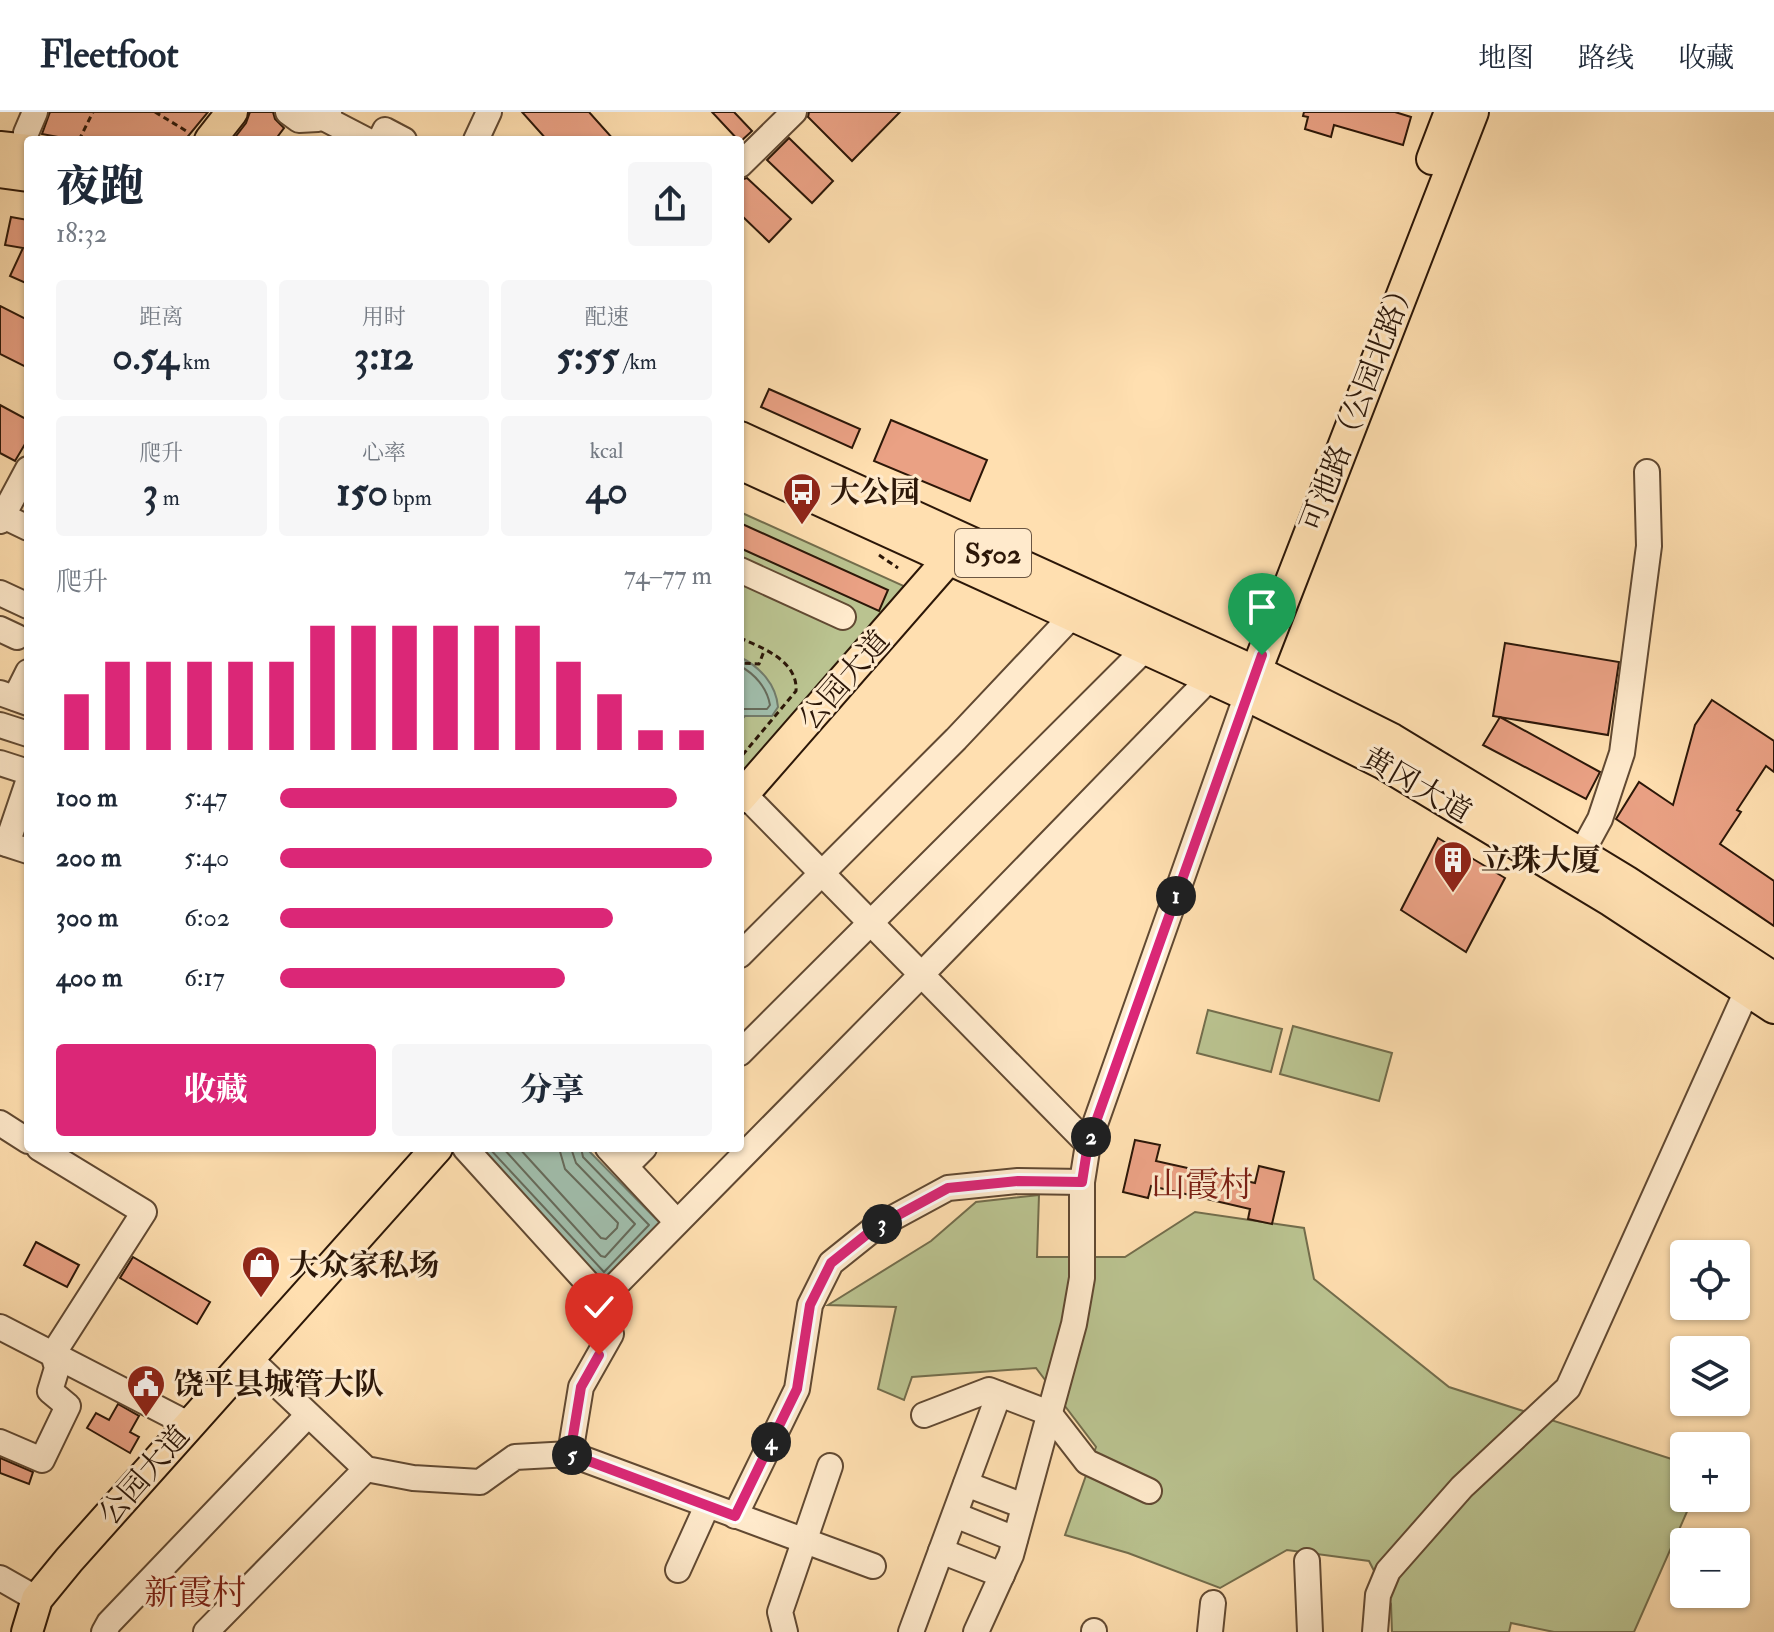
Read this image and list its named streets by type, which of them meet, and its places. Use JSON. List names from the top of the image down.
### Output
{
  "streets": {
    "main road": [
      "可池路（公园北路）",
      "S502",
      "公园大道",
      "黄冈大道"
    ]
  },
  "crossings": [
    ["可池路（公园北路）", "黄冈大道"]
  ],
  "districts": ["山霞村", "新霞村"],
  "places": {
    "bus stop": ["大公园"],
    "building": ["立珠大厦"],
    "shop": ["大众家私场"],
    "public building": ["饶平县城管大队"]
  },
  "page": {
    "header": "Fleetfoot",
    "nav": ["地图", "路线", "收藏"],
    "heading": ["夜跑", "18:32"],
    "stats": [
      ["距离", "0.54 km"],
      ["用时", "3:12"],
      ["配速", "5:55 /km"],
      ["爬升", "3 m"],
      ["心率", "150 bpm"],
      ["kcal", "40"]
    ],
    "chart": ["爬升", "74–77 m"],
    "list": [
      {
        "name": "100 m",
        "note": "5:47"
      },
      {
        "name": "200 m",
        "note": "5:40"
      },
      {
        "name": "300 m",
        "note": "6:02"
      },
      {
        "name": "400 m",
        "note": "6:17"
      }
    ],
    "pins": [
      "1",
      "2",
      "3",
      "4",
      "5"
    ],
    "buttons": ["收藏", "分享"],
    "map_buttons": ["+", "−"]
  }
}
